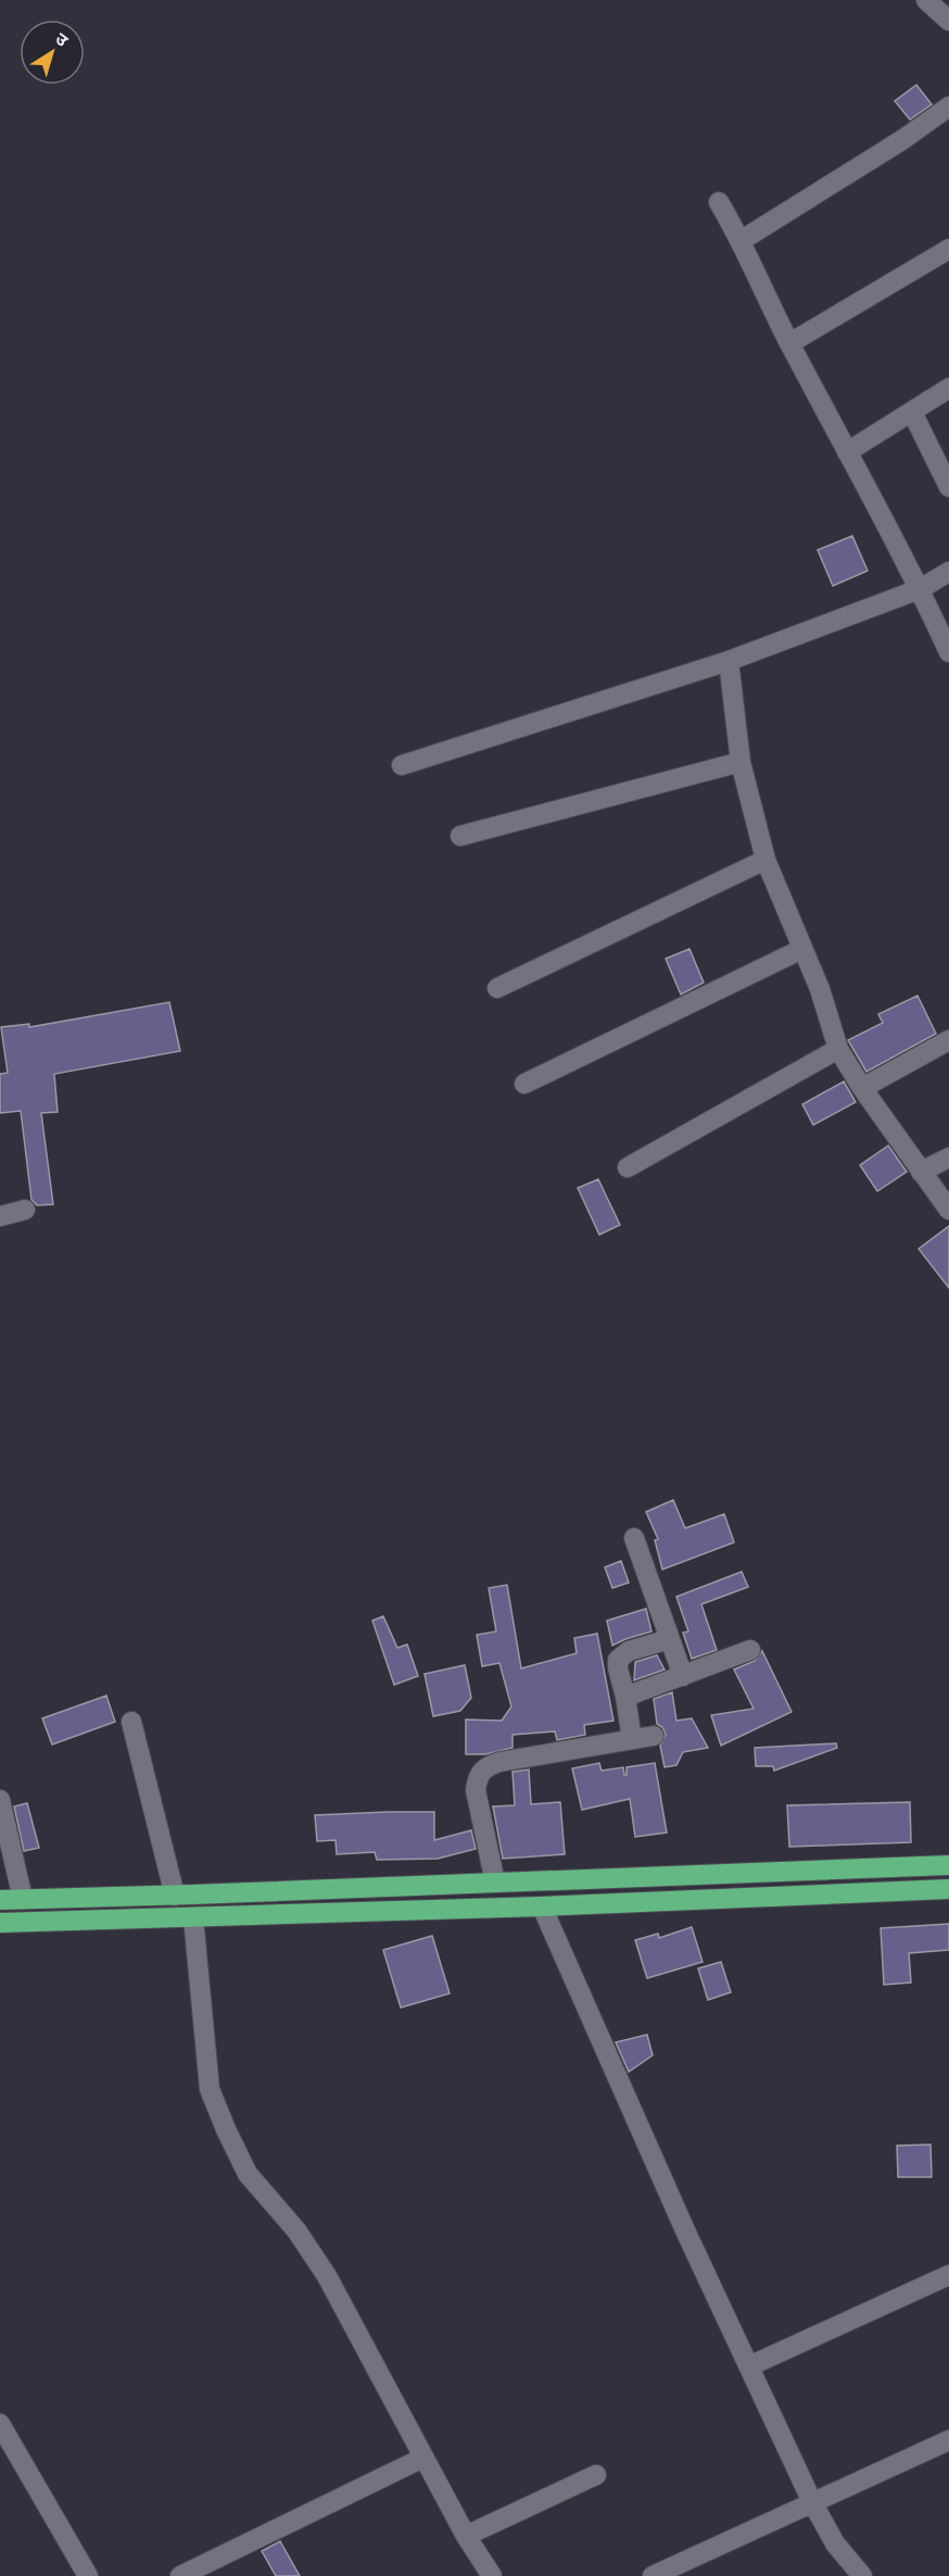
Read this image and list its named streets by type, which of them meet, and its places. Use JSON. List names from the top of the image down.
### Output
{
  "north": "top right"
}
